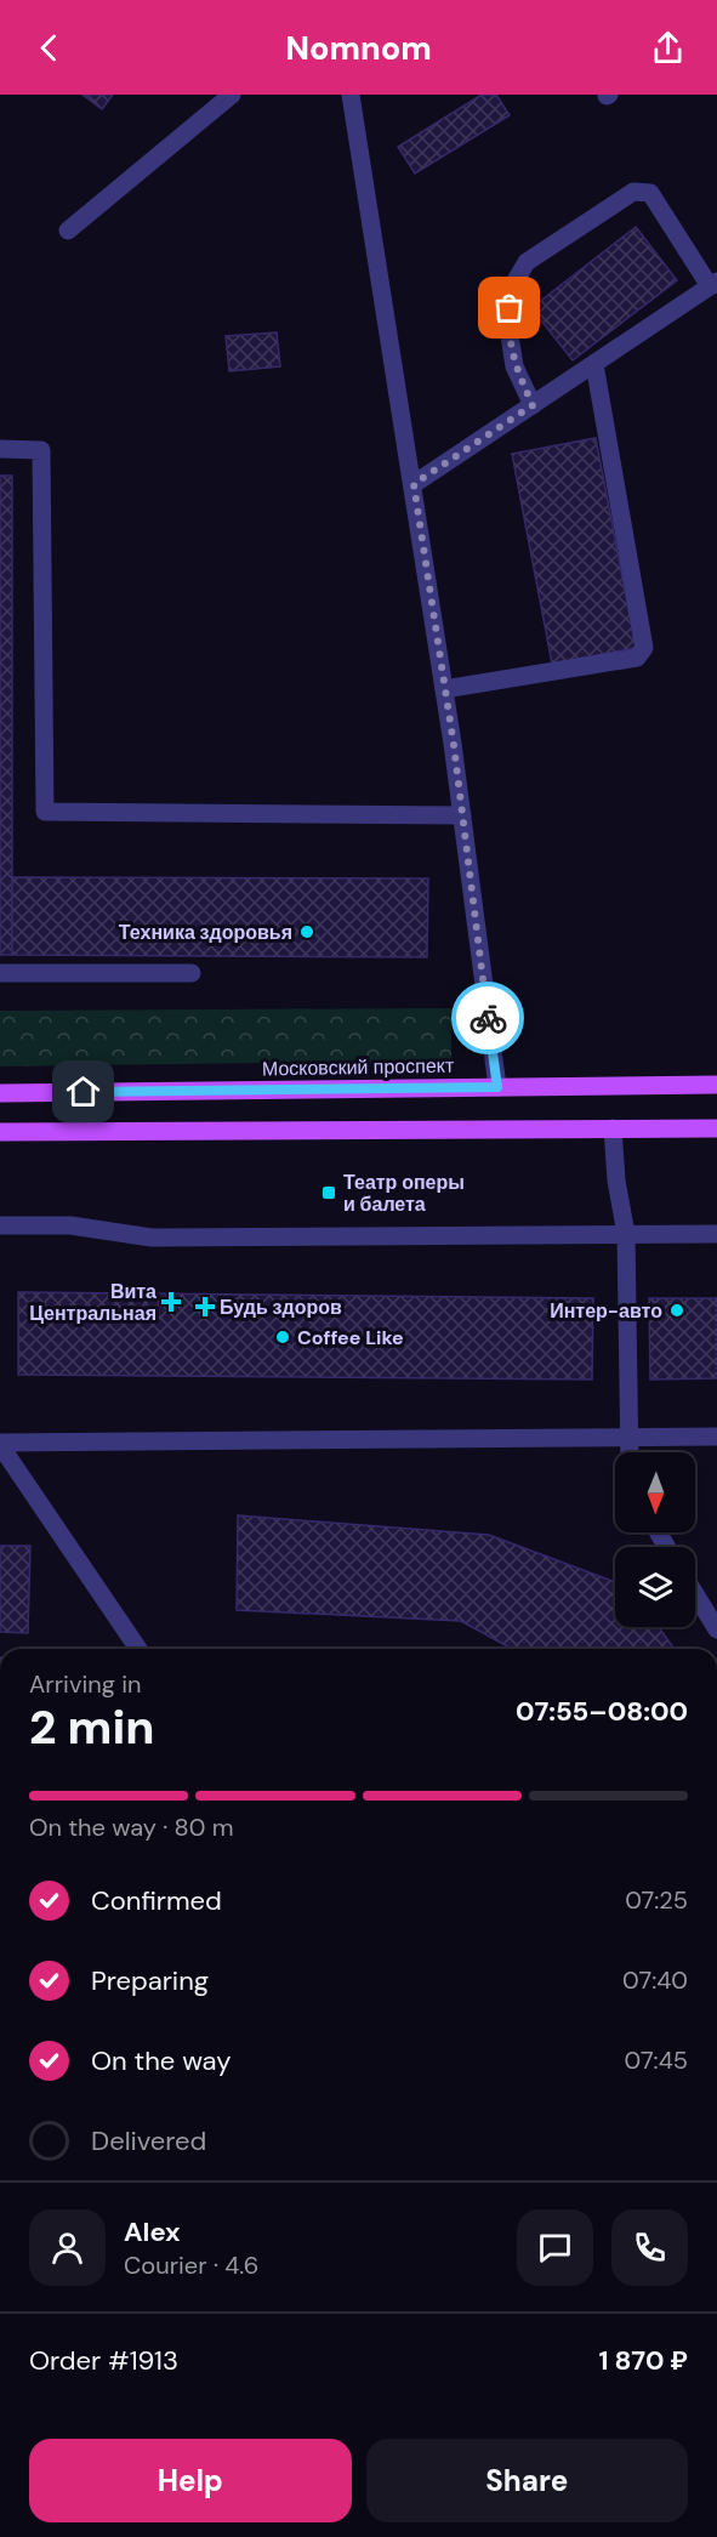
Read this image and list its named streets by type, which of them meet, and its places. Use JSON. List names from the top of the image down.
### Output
{
  "streets": {
    "main road": ["Московский проспект"]
  },
  "places": {
    "other": ["Техника здоровья", "Интер-авто", "Coffee Like"],
    "transit": ["Театр оперы и балета"],
    "health": ["Вита Центральная", "Будь здоров"]
  },
  "north": "bottom",
  "page": {
    "header": "Nomnom",
    "heading": ["2 min", "Arriving in", "07:55–08:00"],
    "panel": [
      "Alex",
      "Courier · 4.6",
      "Order #1913",
      "1 870 ₽"
    ],
    "bar": "On the way · 80 m",
    "list": [
      ["Confirmed", "07:25"],
      ["Preparing", "07:40"],
      ["On the way", "07:45"],
      "Delivered"
    ],
    "buttons": ["Help", "Share"]
  }
}
